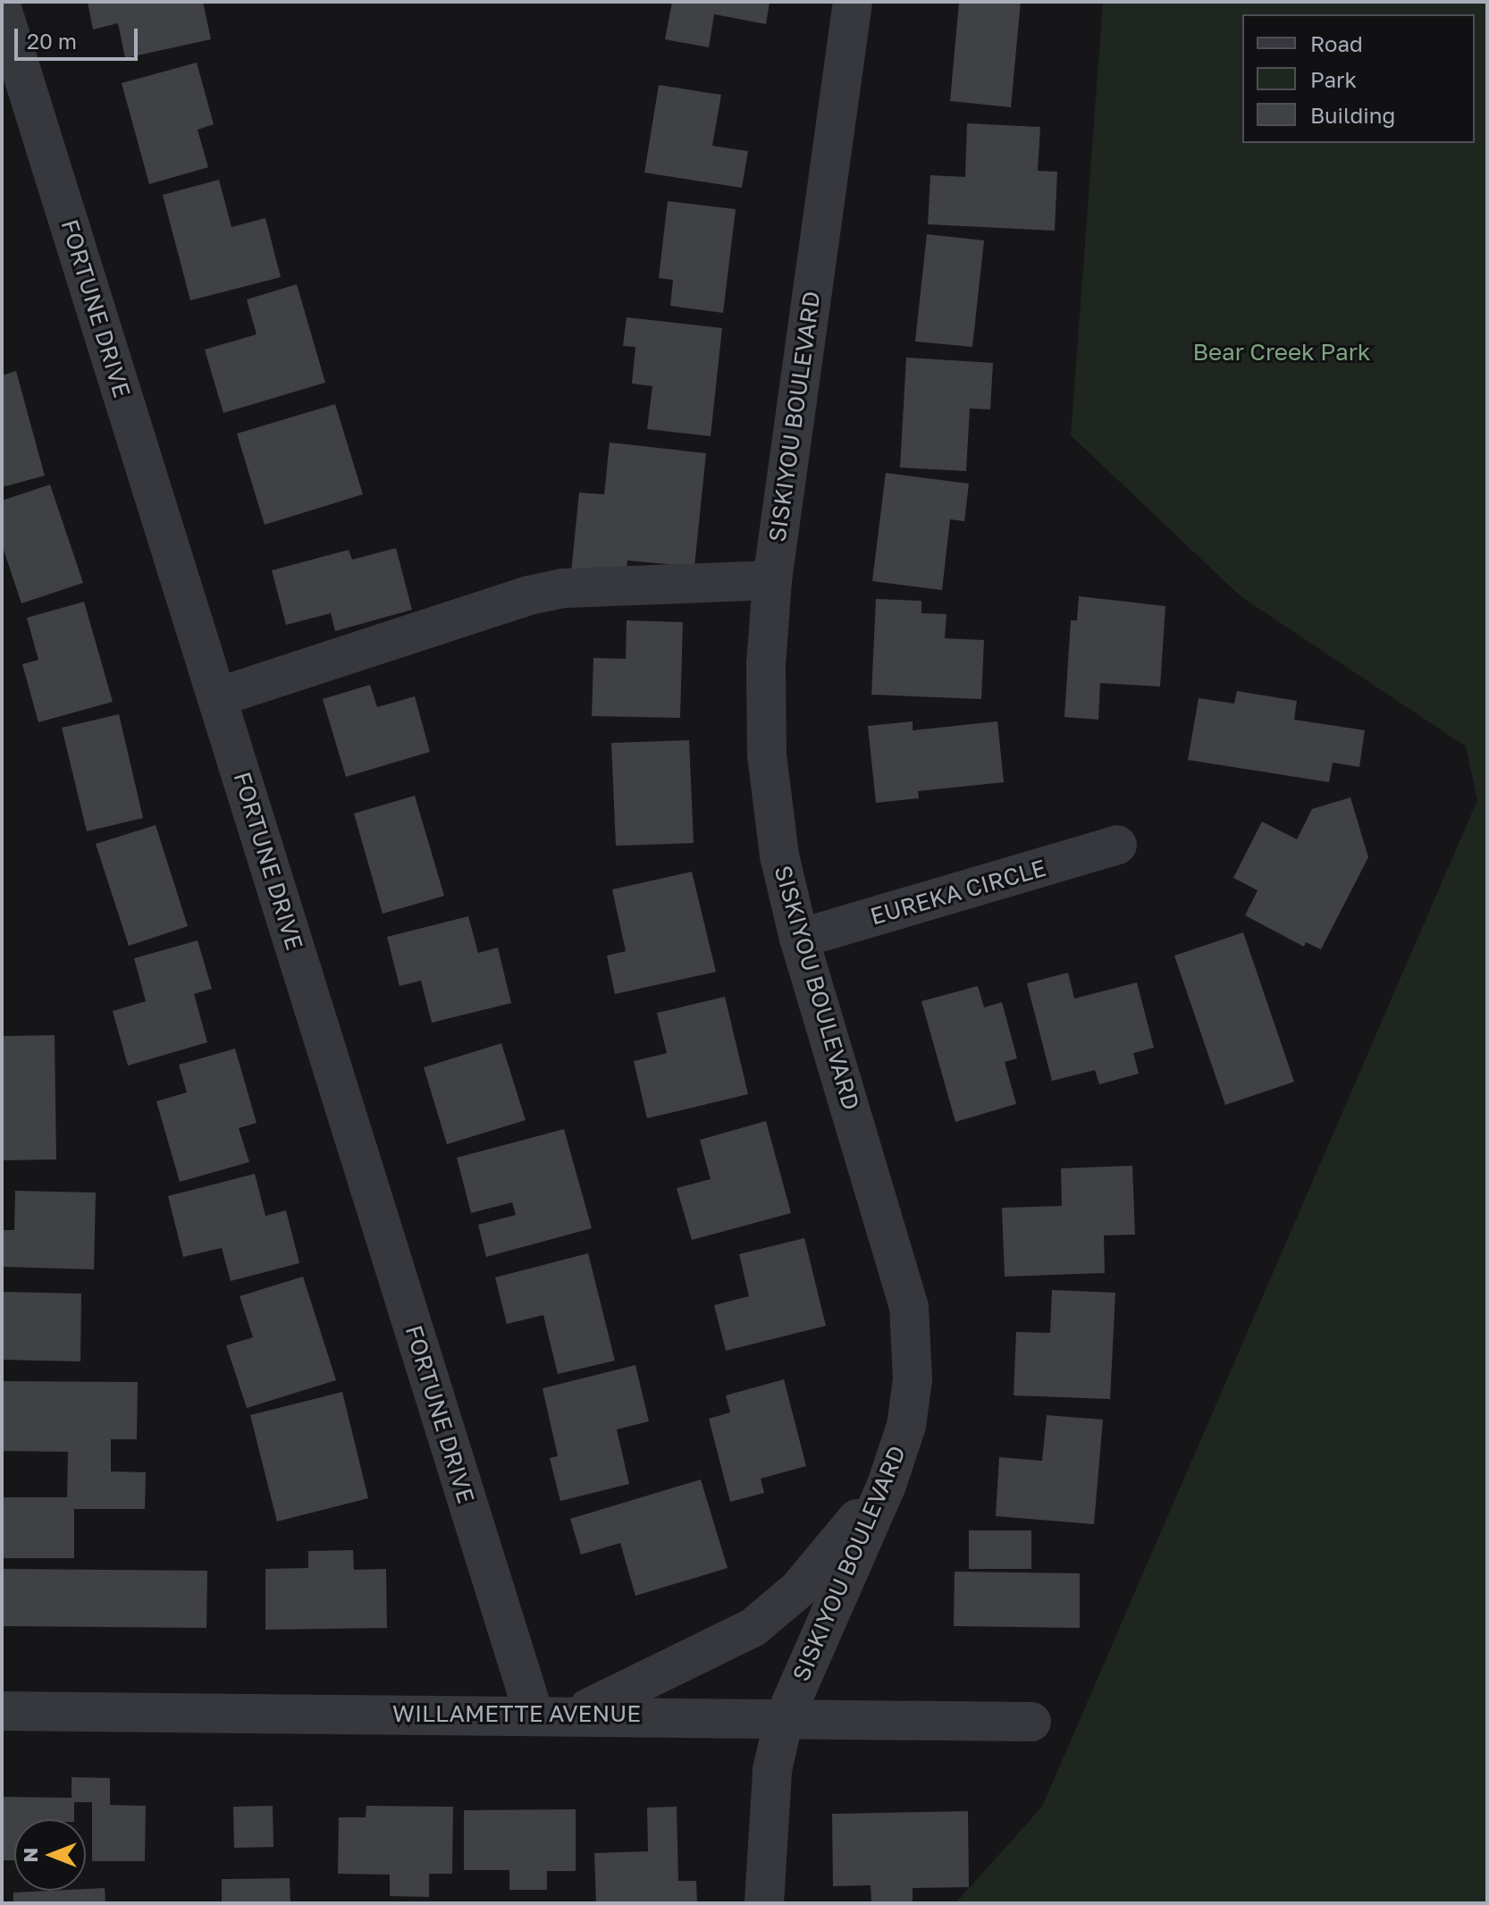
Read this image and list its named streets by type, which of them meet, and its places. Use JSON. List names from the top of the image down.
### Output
{
  "streets": {
    "street": [
      "FORTUNE DRIVE",
      "SISKIYOU BOULEVARD",
      "EUREKA CIRCLE",
      "WILLAMETTE AVENUE"
    ]
  },
  "crossings": [
    ["FORTUNE DRIVE", "WILLAMETTE AVENUE"],
    ["SISKIYOU BOULEVARD", "EUREKA CIRCLE"],
    ["SISKIYOU BOULEVARD", "WILLAMETTE AVENUE"]
  ],
  "parks": ["Bear Creek Park"],
  "legend": ["Road", "Park", "Building"],
  "scale_bar": "20 m",
  "north": "left"
}
